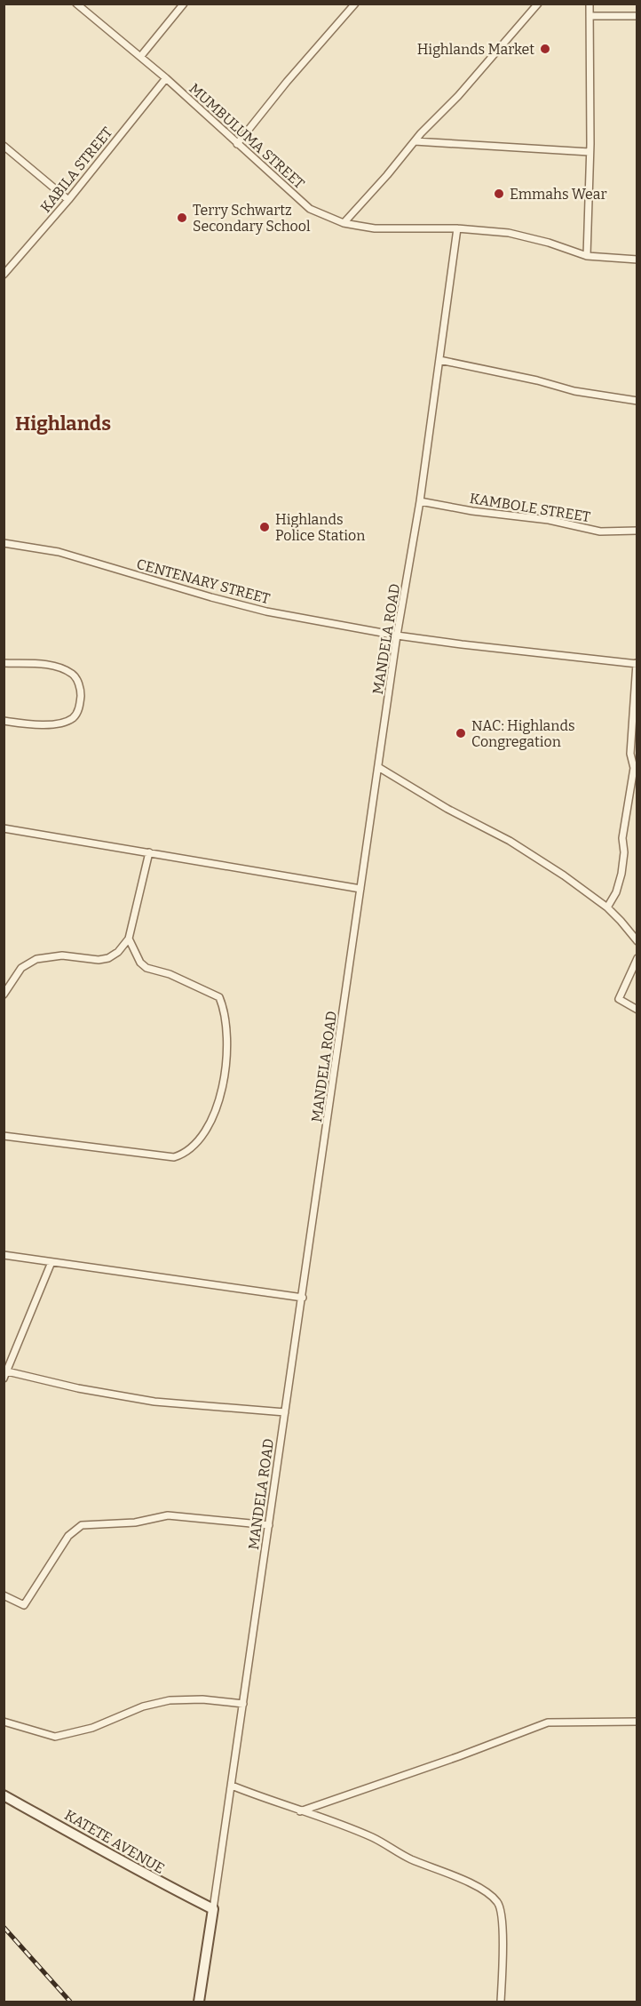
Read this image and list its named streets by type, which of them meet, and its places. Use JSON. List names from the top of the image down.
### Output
{
  "streets": {
    "street": [
      "MUMBULUMA STREET",
      "KABILA STREET",
      "KAMBOLE STREET",
      "CENTENARY STREET",
      "MANDELA ROAD",
      "KATETE AVENUE"
    ]
  },
  "crossings": [
    ["MUMBULUMA STREET", "KABILA STREET"],
    ["MUMBULUMA STREET", "MANDELA ROAD"],
    ["KAMBOLE STREET", "MANDELA ROAD"],
    ["CENTENARY STREET", "MANDELA ROAD"],
    ["MANDELA ROAD", "KATETE AVENUE"]
  ],
  "districts": ["Highlands"],
  "places": [
    "Highlands Market",
    "Emmahs Wear",
    "Terry Schwartz Secondary School",
    "Highlands Police Station",
    "NAC: Highlands Congregation"
  ]
}
